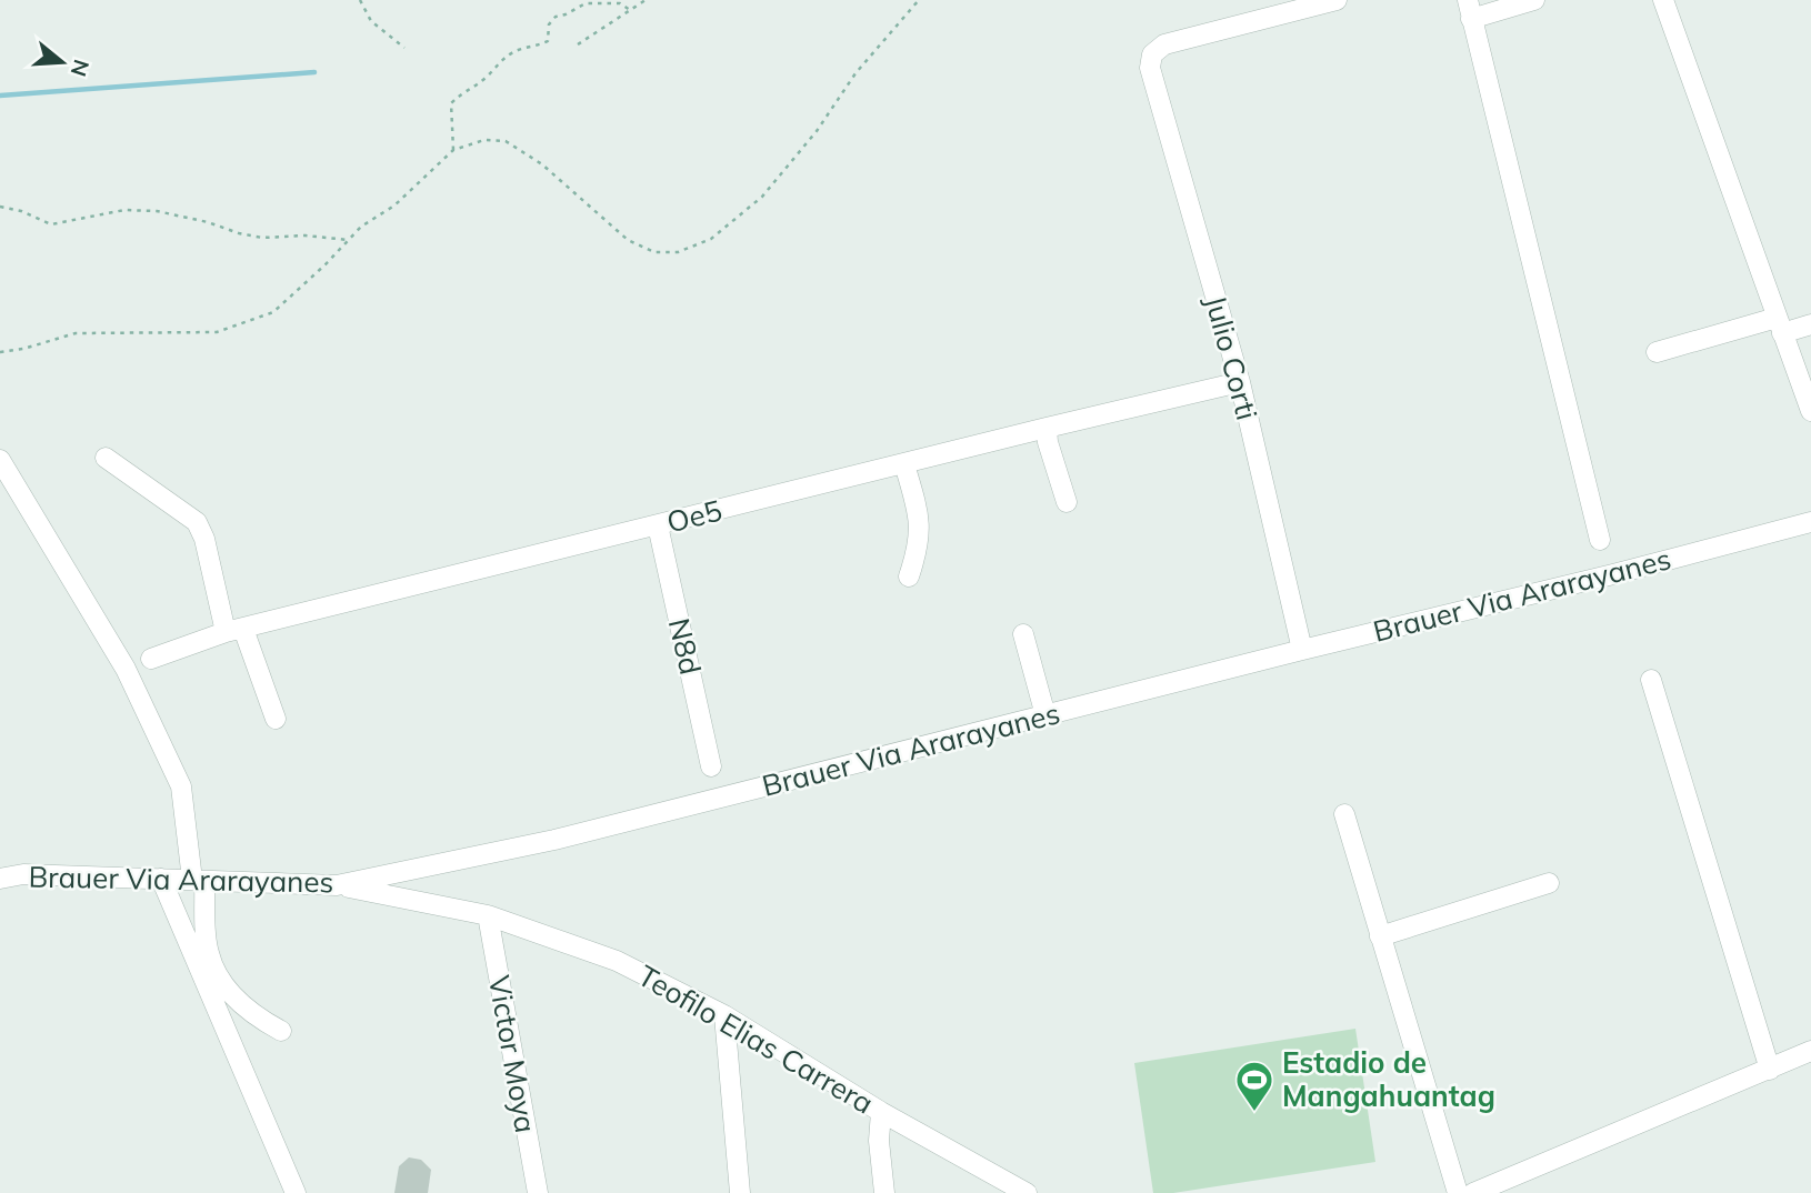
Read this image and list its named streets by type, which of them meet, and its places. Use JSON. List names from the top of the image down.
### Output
{
  "streets": {
    "street": [
      "Julio Corti",
      "Oe5",
      "Brauer Via Ararayanes",
      "N8d",
      "Teofilo Elias Carrera",
      "Victor Moya"
    ]
  },
  "crossings": [
    ["Julio Corti", "Oe5"],
    ["Julio Corti", "Brauer Via Ararayanes"],
    ["Oe5", "N8d"],
    ["Brauer Via Ararayanes", "Teofilo Elias Carrera"],
    ["Teofilo Elias Carrera", "Victor Moya"]
  ],
  "places": {
    "sports": ["Estadio de Mangahuantag"]
  },
  "north": "right"
}
